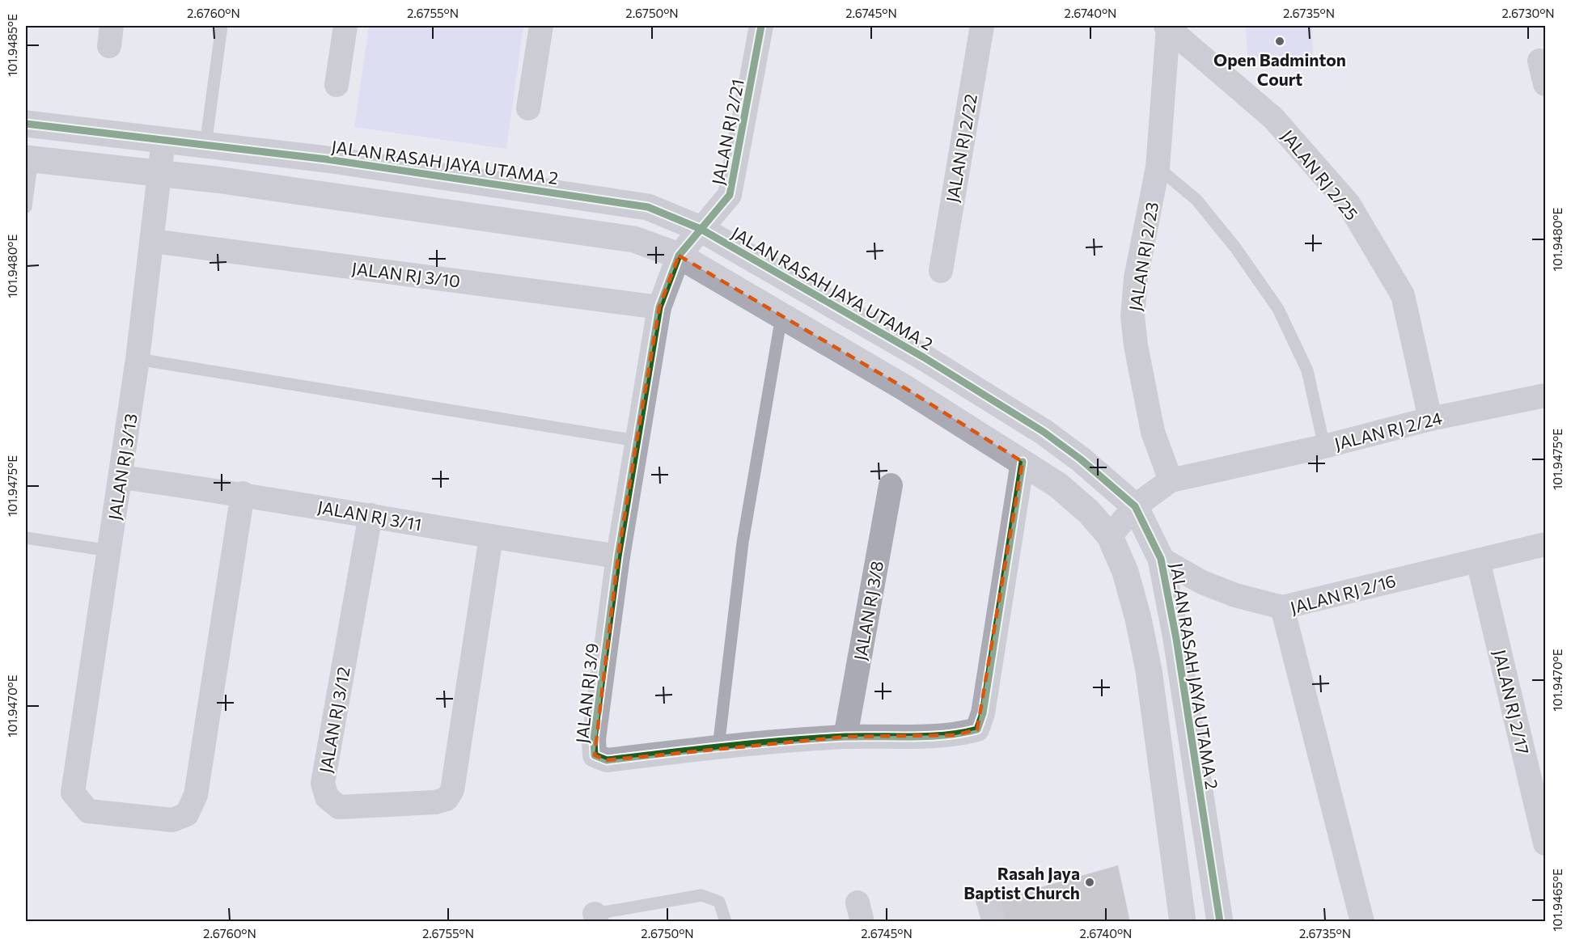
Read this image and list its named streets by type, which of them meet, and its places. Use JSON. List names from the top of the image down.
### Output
{
  "streets": {
    "street": [
      "JALAN RJ 2/21",
      "JALAN RJ 2/22",
      "JALAN RASAH JAYA UTAMA 2",
      "JALAN RJ 2/25",
      "JALAN RJ 2/23",
      "JALAN RJ 3/10",
      "JALAN RJ 2/24",
      "JALAN RJ 3/13",
      "JALAN RJ 3/11",
      "JALAN RJ 2/16",
      "JALAN RJ 3/8",
      "JALAN RJ 3/9",
      "JALAN RJ 2/17",
      "JALAN RJ 3/12"
    ]
  },
  "crossings": [
    ["JALAN RJ 2/21", "JALAN RASAH JAYA UTAMA 2"],
    ["JALAN RJ 2/21", "JALAN RJ 3/9"],
    ["JALAN RASAH JAYA UTAMA 2", "JALAN RJ 2/24"],
    ["JALAN RASAH JAYA UTAMA 2", "JALAN RJ 3/13"],
    ["JALAN RJ 2/25", "JALAN RJ 2/23"],
    ["JALAN RJ 2/25", "JALAN RJ 2/24"],
    ["JALAN RJ 2/23", "JALAN RJ 2/24"],
    ["JALAN RJ 3/10", "JALAN RJ 3/13"],
    ["JALAN RJ 3/10", "JALAN RJ 3/9"],
    ["JALAN RJ 3/13", "JALAN RJ 3/11"],
    ["JALAN RJ 3/11", "JALAN RJ 3/9"],
    ["JALAN RJ 3/11", "JALAN RJ 3/12"],
    ["JALAN RJ 2/16", "JALAN RJ 2/17"],
    ["JALAN RJ 3/8", "JALAN RJ 3/9"]
  ],
  "places": ["Open Badminton Court", "Rasah Jaya Baptist Church"],
  "coordinates": [
    "2.6760°N",
    "2.6755°N",
    "2.6750°N",
    "2.6745°N",
    "2.6740°N",
    "2.6735°N",
    "2.6730°N",
    "101.9485°E",
    "101.9480°E",
    "101.9475°E",
    "101.9470°E",
    "101.9465°E"
  ]
}
